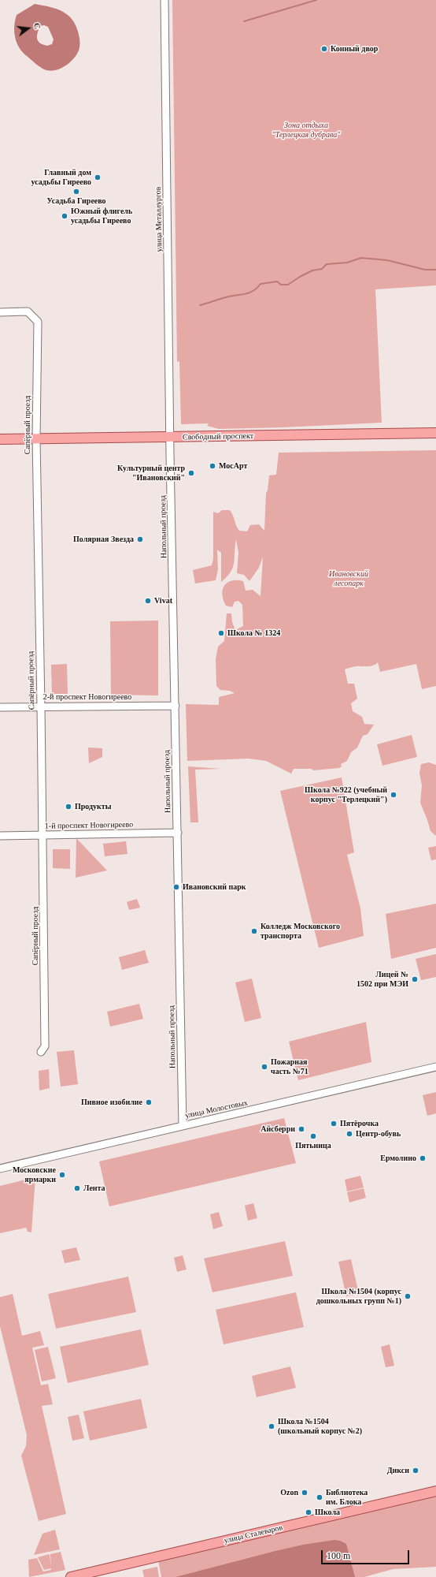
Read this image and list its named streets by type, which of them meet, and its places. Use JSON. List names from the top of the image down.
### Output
{
  "streets": {
    "main road": ["Свободный проспект", "улица Сталеваров"],
    "street": [
      "улица Металлургов",
      "Сапёрный проезд",
      "Напольный проезд",
      "2-й проспект Новогиреево",
      "1-й проспект Новогиреево",
      "улица Молостовых"
    ]
  },
  "crossings": [
    ["улица Металлургов", "Свободный проспект"],
    ["улица Металлургов", "Напольный проезд"],
    ["Сапёрный проезд", "Свободный проспект"],
    ["Сапёрный проезд", "2-й проспект Новогиреево"],
    ["Сапёрный проезд", "1-й проспект Новогиреево"],
    ["Свободный проспект", "Напольный проезд"],
    ["Напольный проезд", "2-й проспект Новогиреево"],
    ["Напольный проезд", "1-й проспект Новогиреево"],
    ["Напольный проезд", "улица Молостовых"]
  ],
  "parks": ["Зона отдыха \"Терлецкая дубрава\"", "Ивановский лесопарк"],
  "places": [
    "Конный двор",
    "Главный дом усадьбы Гиреево",
    "Усадьба Гиреево",
    "Южный флигель усадьбы Гиреево",
    "МосАрт",
    "Культурный центр \"Ивановский\"",
    "Полярная Звезда",
    "Vivat",
    "Школа № 1324",
    "Школа №922 (учебный корпус \"Терлецкий\")",
    "Продукты",
    "Ивановский парк",
    "Колледж Московского транспорта",
    "Лицей № 1502 при МЭИ",
    "Пожарная часть №71",
    "Пивное изобилие",
    "Пятёрочка",
    "Айсберри",
    "Центр-обувь",
    "Пятьница",
    "Ермолино",
    "Московские ярмарки",
    "Лента",
    "Школа №1504 (корпус дошкольных групп №1)",
    "Школа №1504 (школьный корпус №2)",
    "Дикси",
    "Ozon",
    "Библиотека им. Блока",
    "Школа"
  ],
  "scale_bar": "100 m",
  "north": "right"
}
